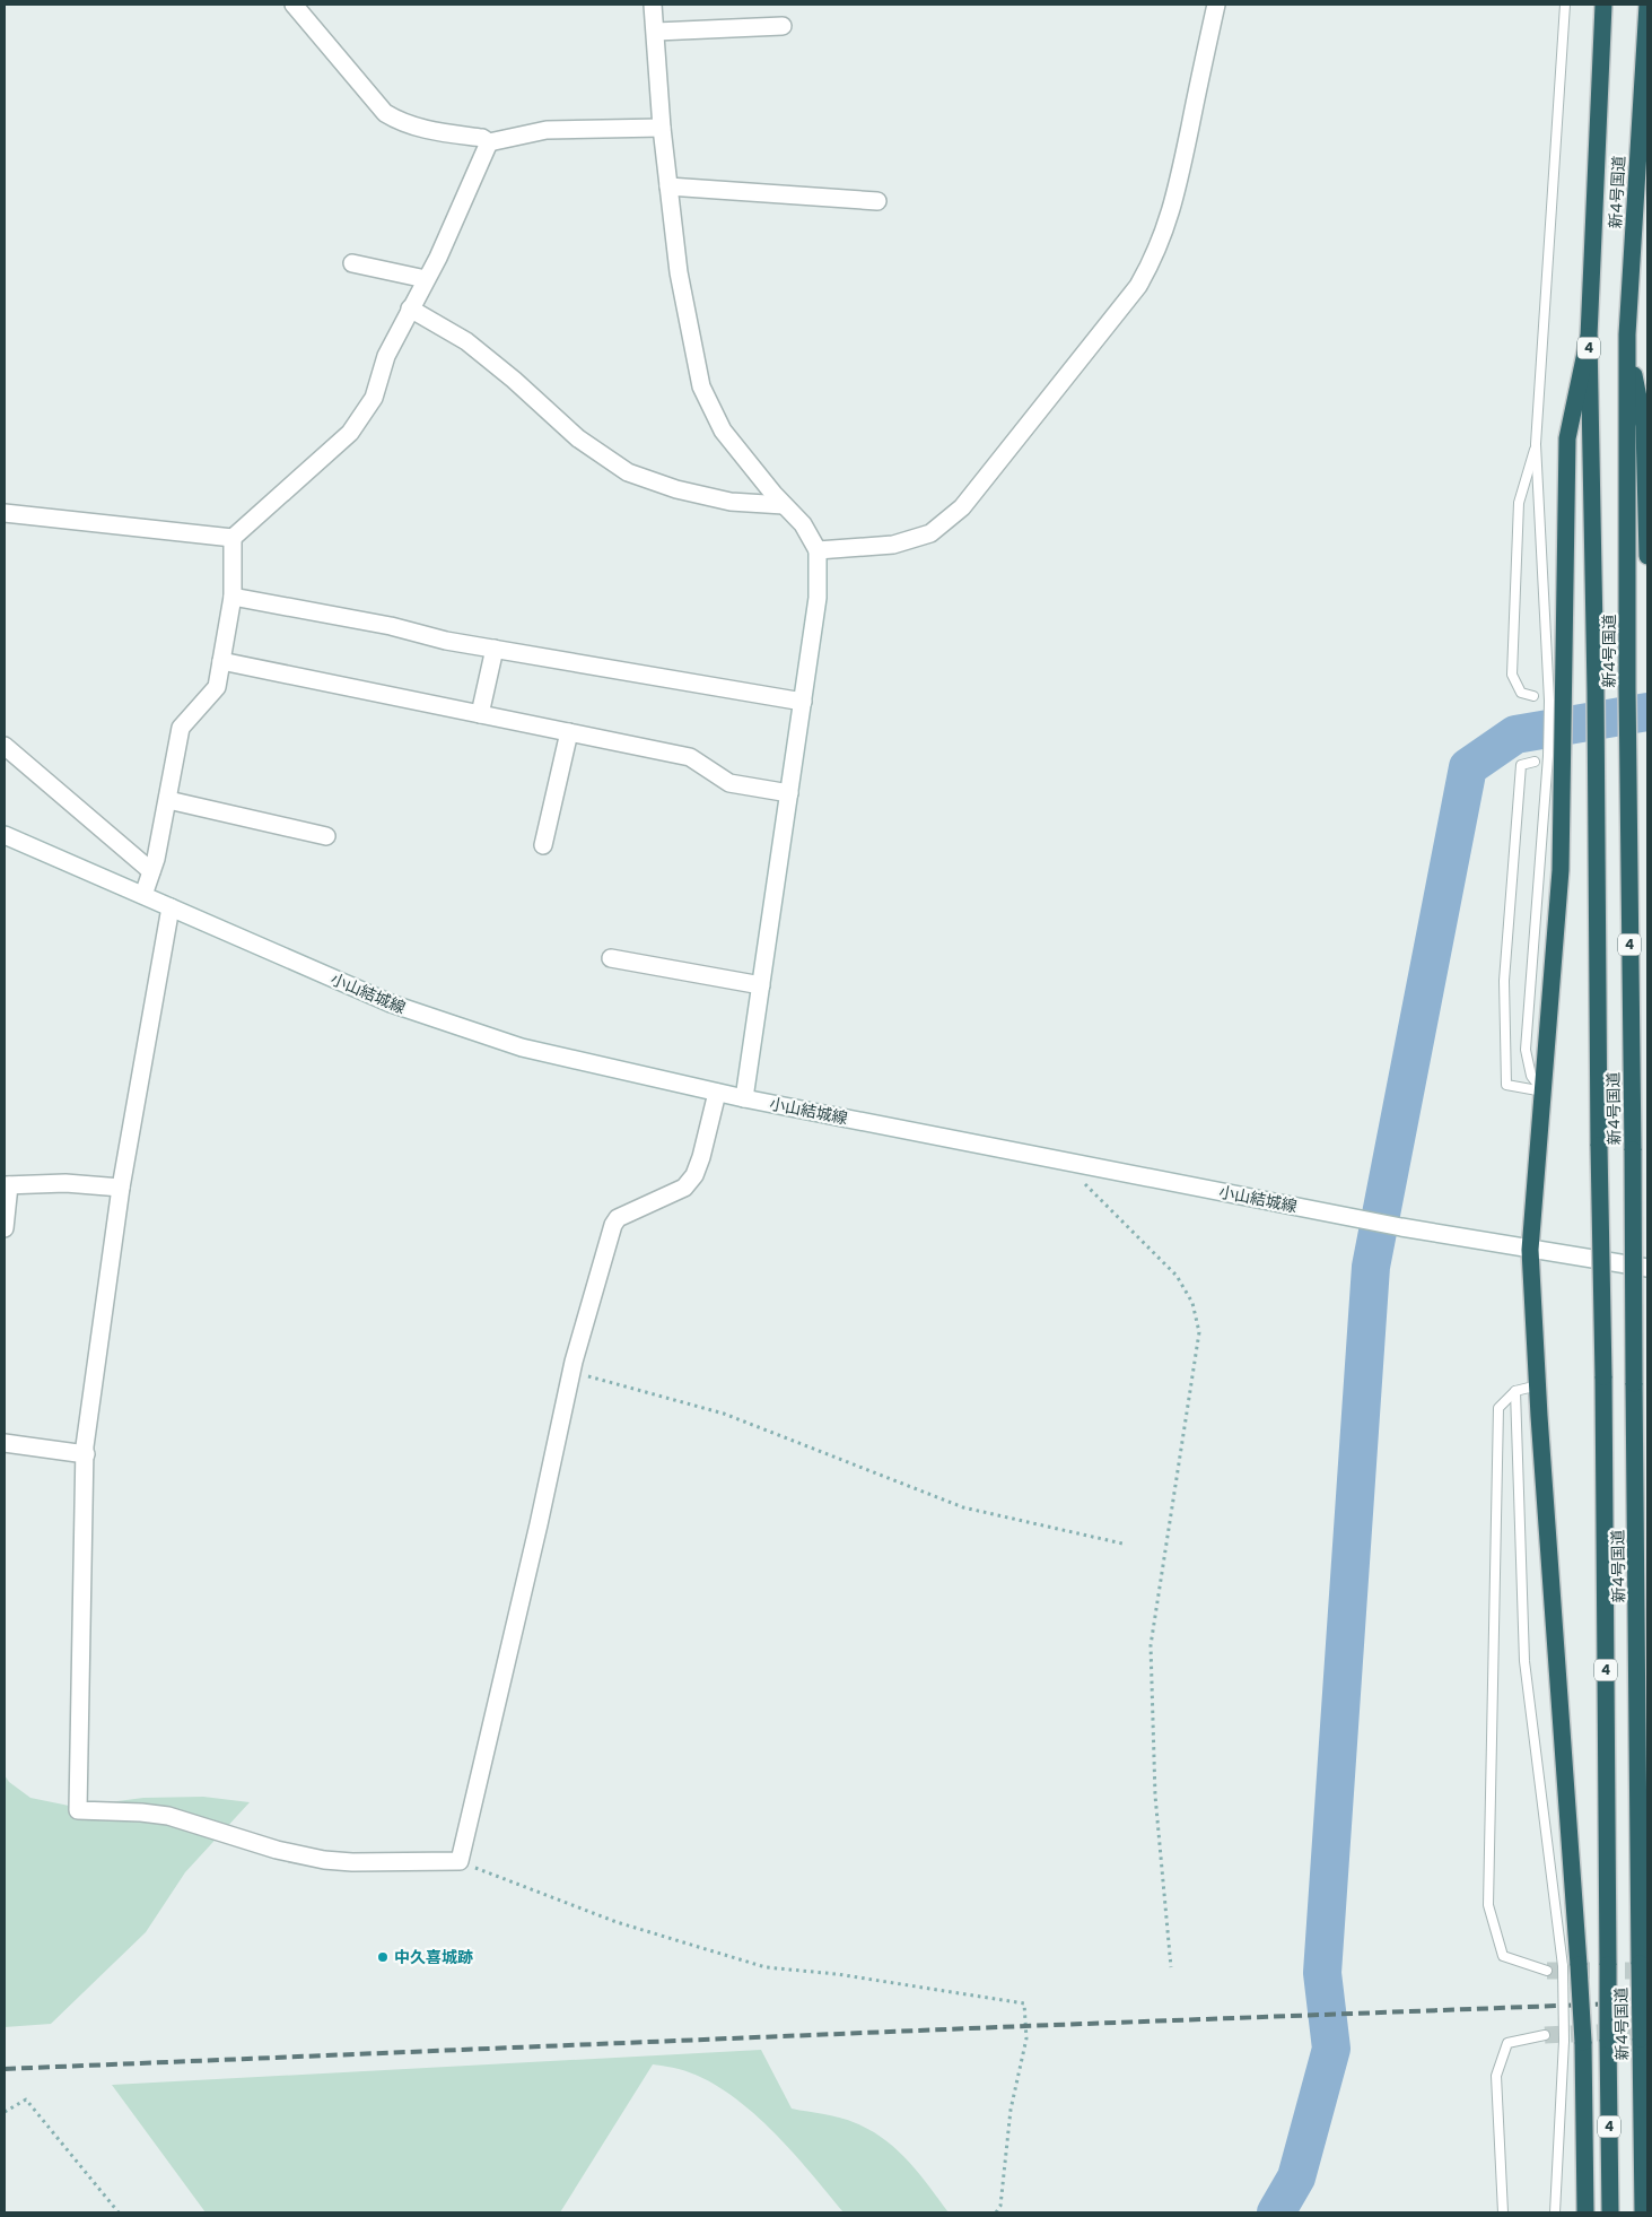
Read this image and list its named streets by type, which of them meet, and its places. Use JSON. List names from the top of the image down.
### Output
{
  "streets": {
    "highway": ["新4号国道", "4"],
    "street": ["小山結城線"]
  },
  "places": ["中久喜城跡"]
}
